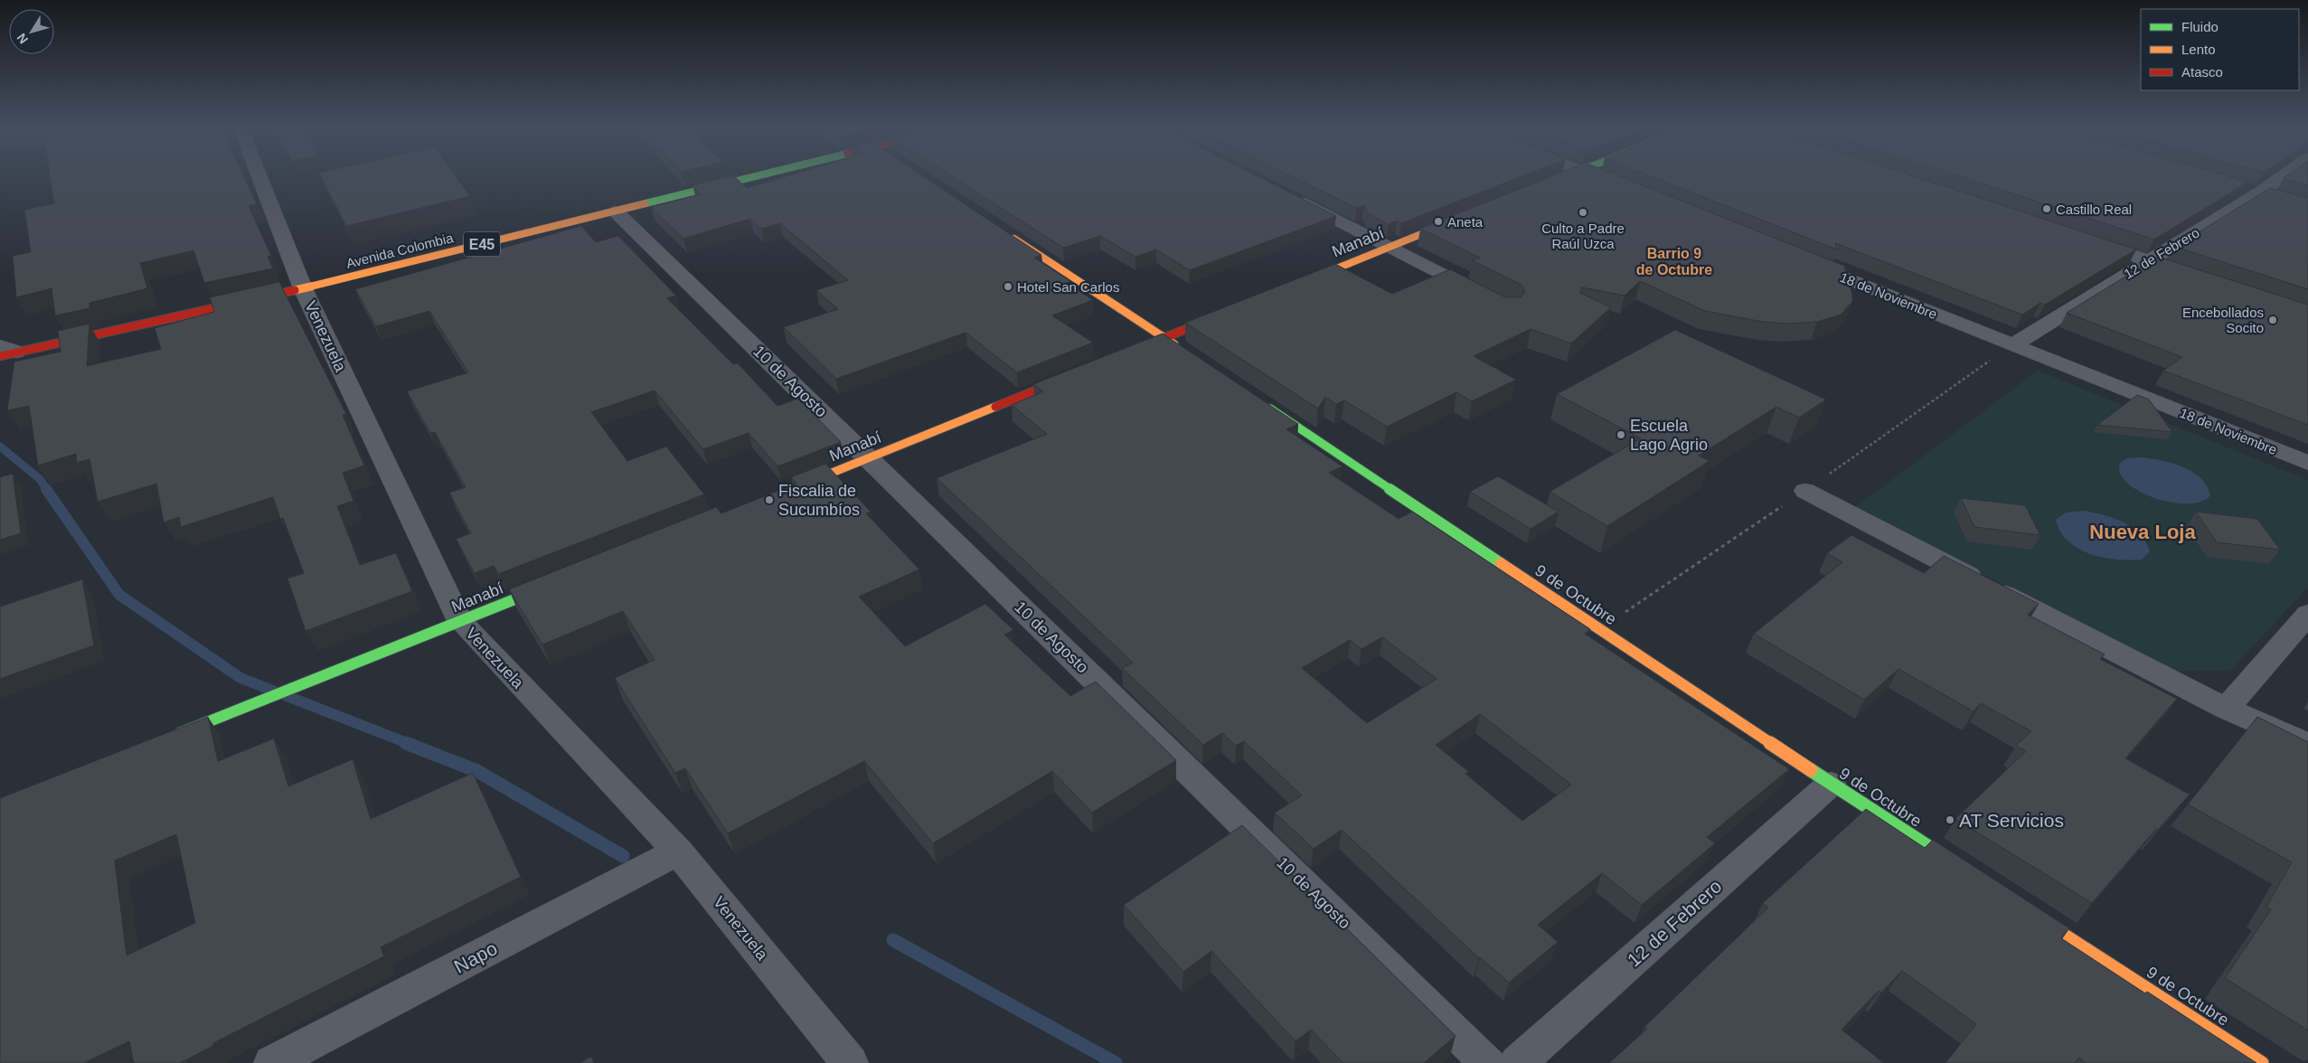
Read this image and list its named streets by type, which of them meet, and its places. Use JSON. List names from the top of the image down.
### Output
{
  "streets": {
    "street": [
      "Manabí",
      "E45",
      "Avenida Colombia",
      "12 de Febrero",
      "18 de Noviembre",
      "Venezuela",
      "10 de Agosto",
      "9 de Octubre",
      "Napo"
    ]
  },
  "crossings": [
    ["Manabí", "Venezuela"],
    ["Manabí", "10 de Agosto"],
    ["Avenida Colombia", "Venezuela"],
    ["Avenida Colombia", "10 de Agosto"],
    ["12 de Febrero", "18 de Noviembre"],
    ["12 de Febrero", "9 de Octubre"],
    ["Venezuela", "Napo"]
  ],
  "districts": ["Barrio 9 de Octubre", "Nueva Loja"],
  "places": [
    "Castillo Real",
    "Culto a Padre Raúl Uzca",
    "Aneta",
    "Hotel San Carlos",
    "Encebollados Socito",
    "Escuela Lago Agrio",
    "Fiscalia de Sucumbíos",
    "AT Servicios"
  ],
  "legend": ["Fluido", "Lento", "Atasco"],
  "north": "bottom left"
}
